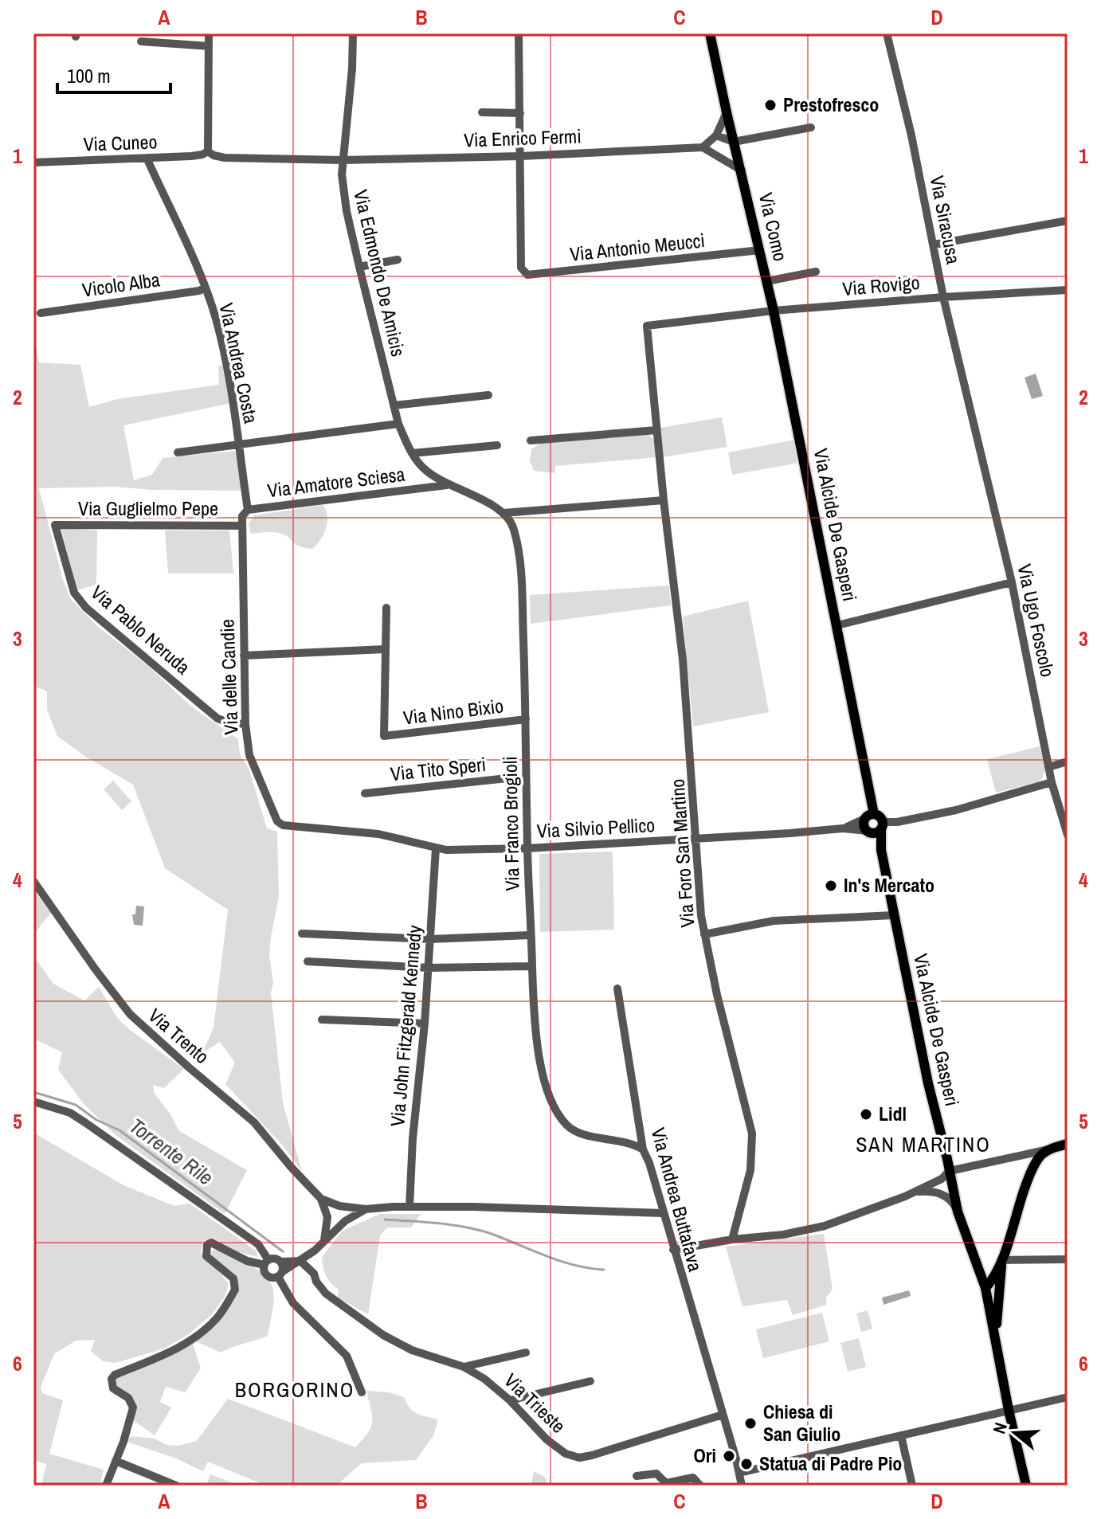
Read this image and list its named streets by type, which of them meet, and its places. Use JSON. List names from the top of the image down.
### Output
{
  "streets": {
    "main road": ["Via Como", "Via Alcide De Gasperi"],
    "street": [
      "Via Enrico Fermi",
      "Via Cuneo",
      "Via Siracusa",
      "Via Antonio Meucci",
      "Via Edmondo De Amicis",
      "Vicolo Alba",
      "Via Rovigo",
      "Via Andrea Costa",
      "Via Amatore Sciesa",
      "Via Guglielmo Pepe",
      "Via Ugo Foscolo",
      "Via Pablo Neruda",
      "Via delle Candie",
      "Via Nino Bixio",
      "Via Tito Speri",
      "Via Franco Brogioli",
      "Via Silvio Pellico",
      "Via Foro San Martino",
      "Via John Fitzgerald Kennedy",
      "Via Trento",
      "Via Andrea Buttafava",
      "Via Trieste"
    ]
  },
  "crossings": [
    ["Via Enrico Fermi", "Via Como"],
    ["Via Enrico Fermi", "Via Antonio Meucci"],
    ["Via Enrico Fermi", "Via Edmondo De Amicis"],
    ["Via Cuneo", "Via Andrea Costa"],
    ["Via Siracusa", "Via Rovigo"],
    ["Via Siracusa", "Via Ugo Foscolo"],
    ["Via Como", "Via Antonio Meucci"],
    ["Via Como", "Via Rovigo"],
    ["Via Como", "Via Alcide De Gasperi"],
    ["Via Edmondo De Amicis", "Via Amatore Sciesa"],
    ["Vicolo Alba", "Via Andrea Costa"],
    ["Via Rovigo", "Via Foro San Martino"],
    ["Via Andrea Costa", "Via Amatore Sciesa"],
    ["Via Amatore Sciesa", "Via Guglielmo Pepe"],
    ["Via Amatore Sciesa", "Via delle Candie"],
    ["Via Guglielmo Pepe", "Via Pablo Neruda"],
    ["Via Guglielmo Pepe", "Via delle Candie"],
    ["Via Alcide De Gasperi", "Via Silvio Pellico"],
    ["Via Pablo Neruda", "Via delle Candie"],
    ["Via delle Candie", "Via Silvio Pellico"],
    ["Via Nino Bixio", "Via Franco Brogioli"],
    ["Via Tito Speri", "Via Franco Brogioli"],
    ["Via Franco Brogioli", "Via Silvio Pellico"],
    ["Via Franco Brogioli", "Via Andrea Buttafava"],
    ["Via Silvio Pellico", "Via Foro San Martino"],
    ["Via Silvio Pellico", "Via John Fitzgerald Kennedy"],
    ["Via John Fitzgerald Kennedy", "Via Trento"],
    ["Via Trento", "Via Andrea Buttafava"],
    ["Via Trento", "Via Trieste"],
    ["Via Andrea Buttafava", "Via Trieste"]
  ],
  "districts": ["SAN MARTINO", "BORGORINO"],
  "water": ["Torrente Rile"],
  "places": [
    "Prestofresco",
    "In's Mercato",
    "Lidl",
    "Chiesa di San Giulio",
    "Ori",
    "Statua di Padre Pio"
  ],
  "scale_bar": "100 m",
  "north": "left",
  "grid": {
    "columns": [
      "A",
      "B",
      "C",
      "D"
    ],
    "rows": [
      "1",
      "2",
      "3",
      "4",
      "5",
      "6"
    ]
  }
}
